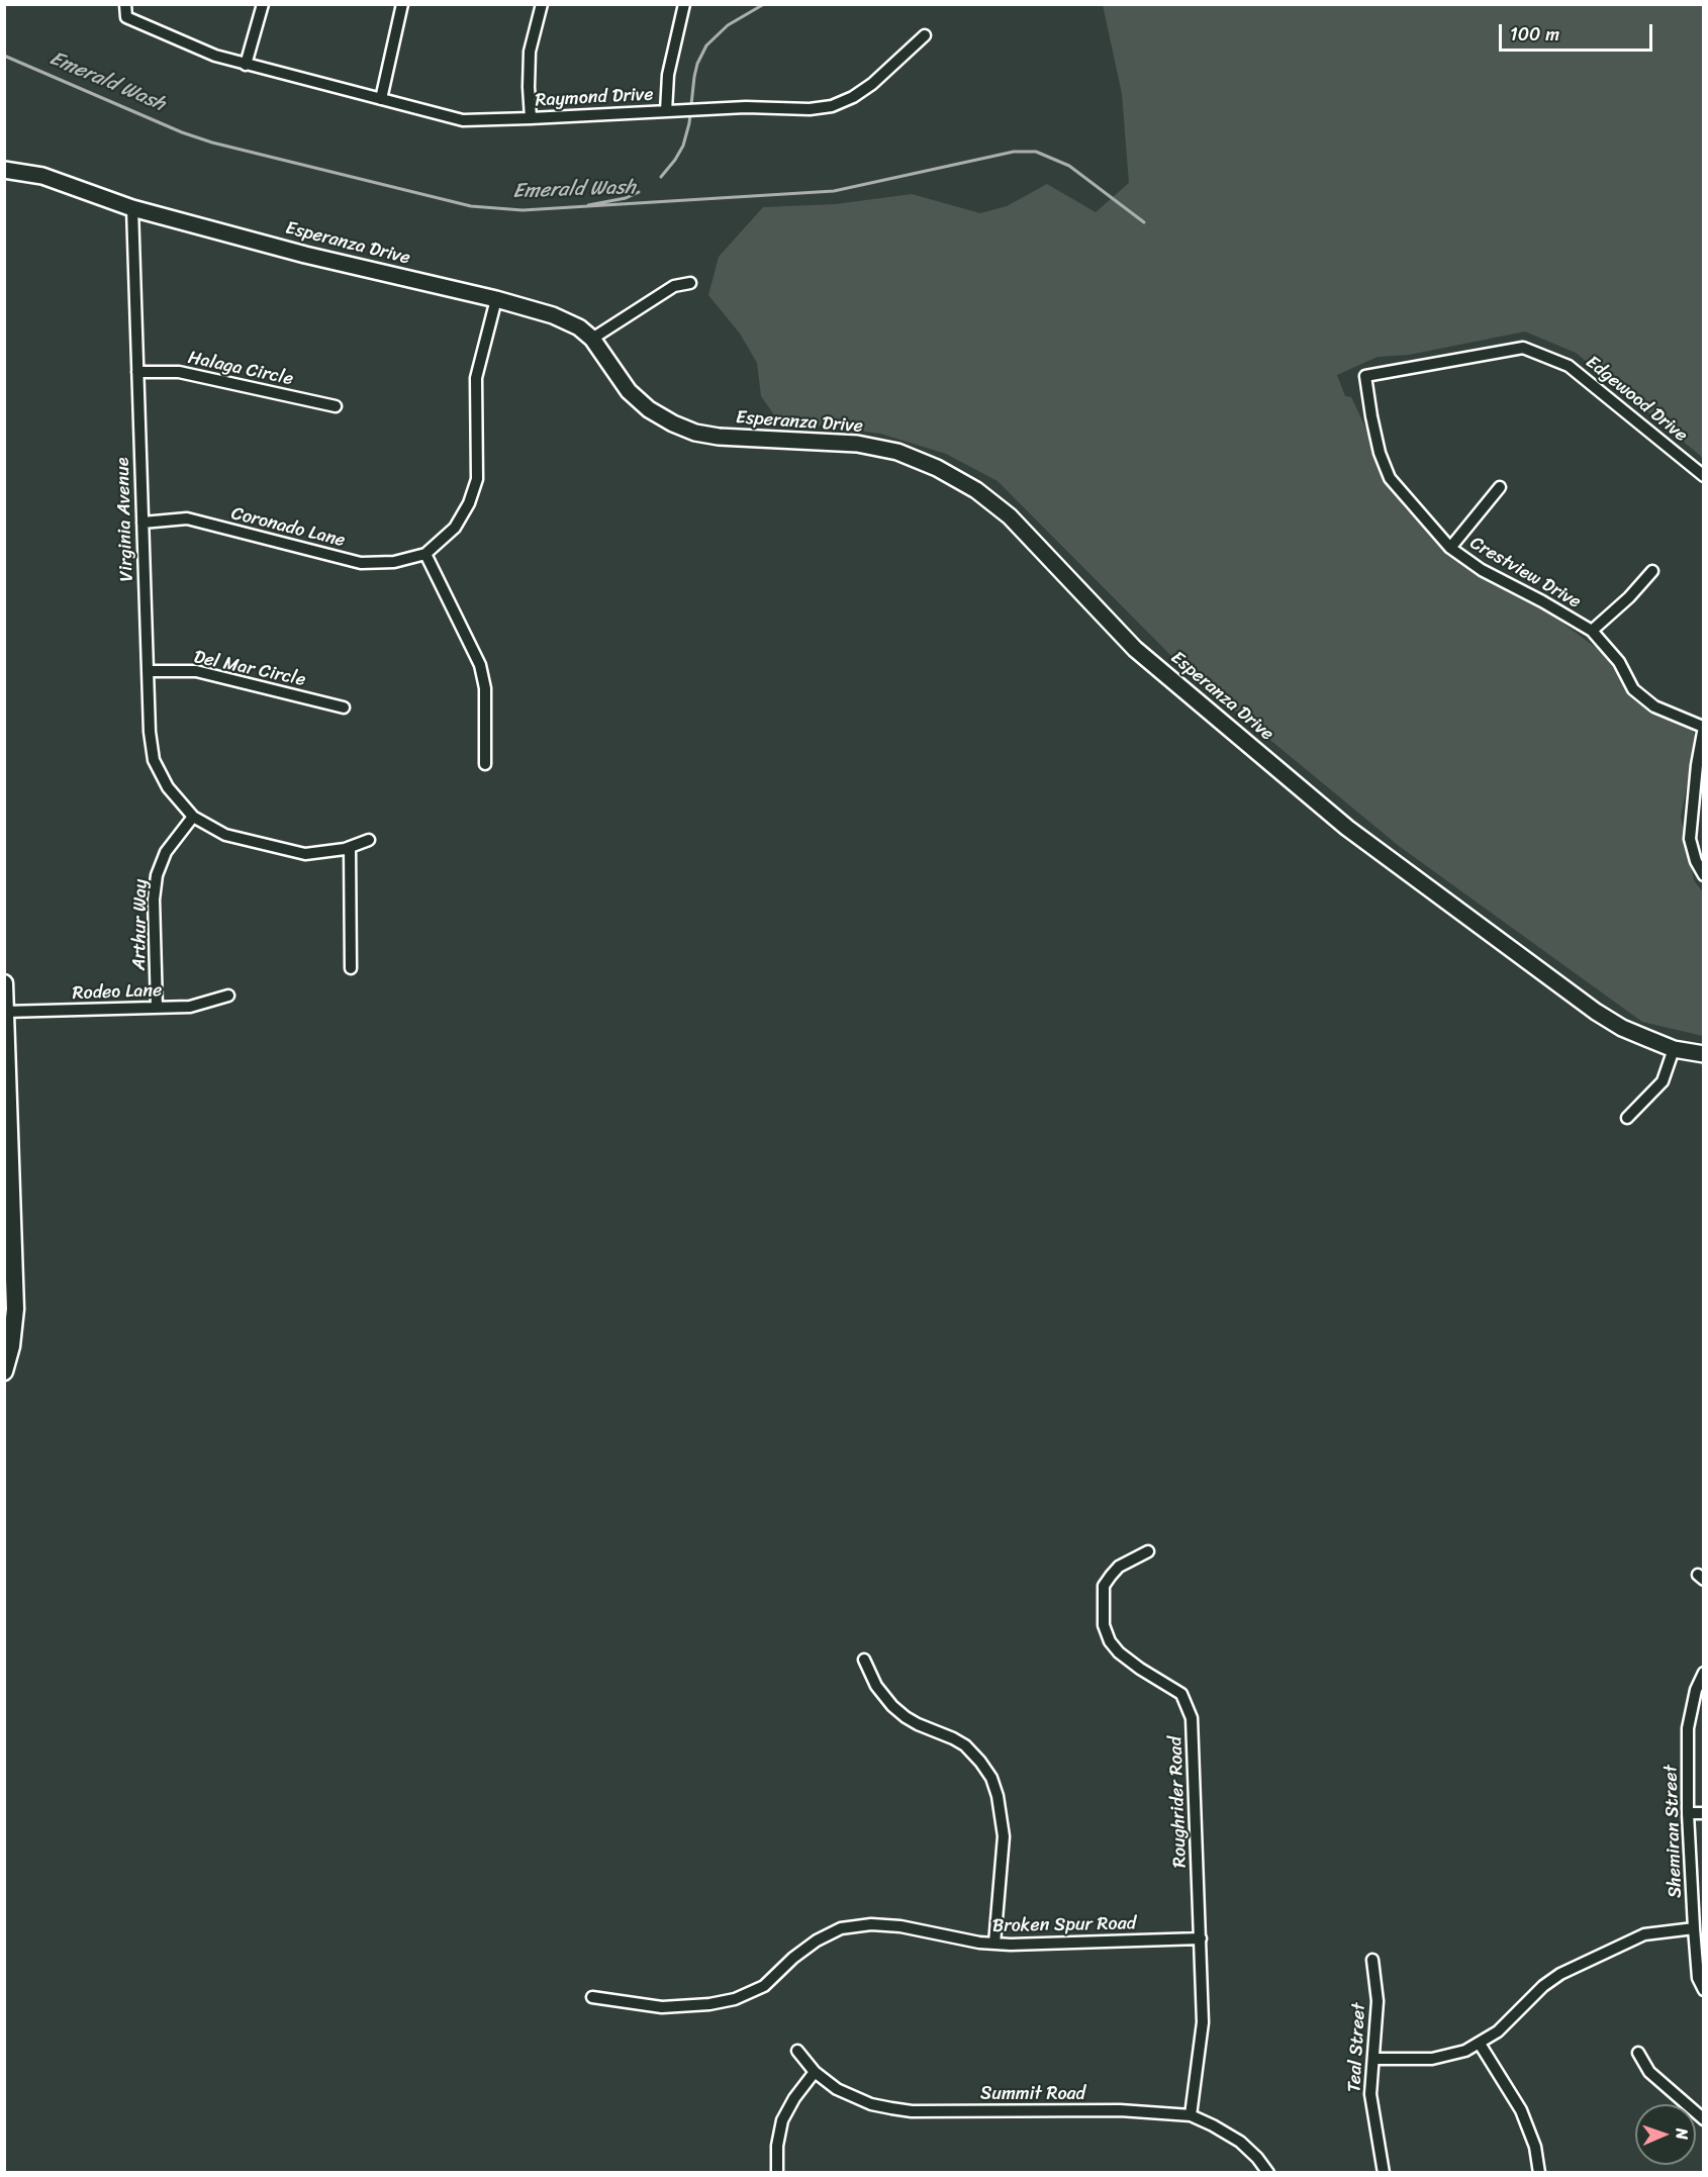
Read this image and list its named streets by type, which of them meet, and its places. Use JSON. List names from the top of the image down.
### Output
{
  "streets": {
    "main road": ["Esperanza Drive"],
    "street": [
      "Raymond Drive",
      "Halaga Circle",
      "Edgewood Drive",
      "Virginia Avenue",
      "Coronado Lane",
      "Crestview Drive",
      "Del Mar Circle",
      "Arthur Way",
      "Rodeo Lane",
      "Roughrider Road",
      "Shemiran Street",
      "Broken Spur Road",
      "Teal Street",
      "Summit Road"
    ]
  },
  "crossings": [
    ["Esperanza Drive", "Virginia Avenue"],
    ["Halaga Circle", "Virginia Avenue"],
    ["Edgewood Drive", "Crestview Drive"],
    ["Virginia Avenue", "Coronado Lane"],
    ["Virginia Avenue", "Del Mar Circle"],
    ["Virginia Avenue", "Arthur Way"],
    ["Arthur Way", "Rodeo Lane"],
    ["Roughrider Road", "Broken Spur Road"],
    ["Roughrider Road", "Summit Road"]
  ],
  "water": ["Emerald Wash"],
  "scale_bar": "100 m",
  "north": "right"
}
